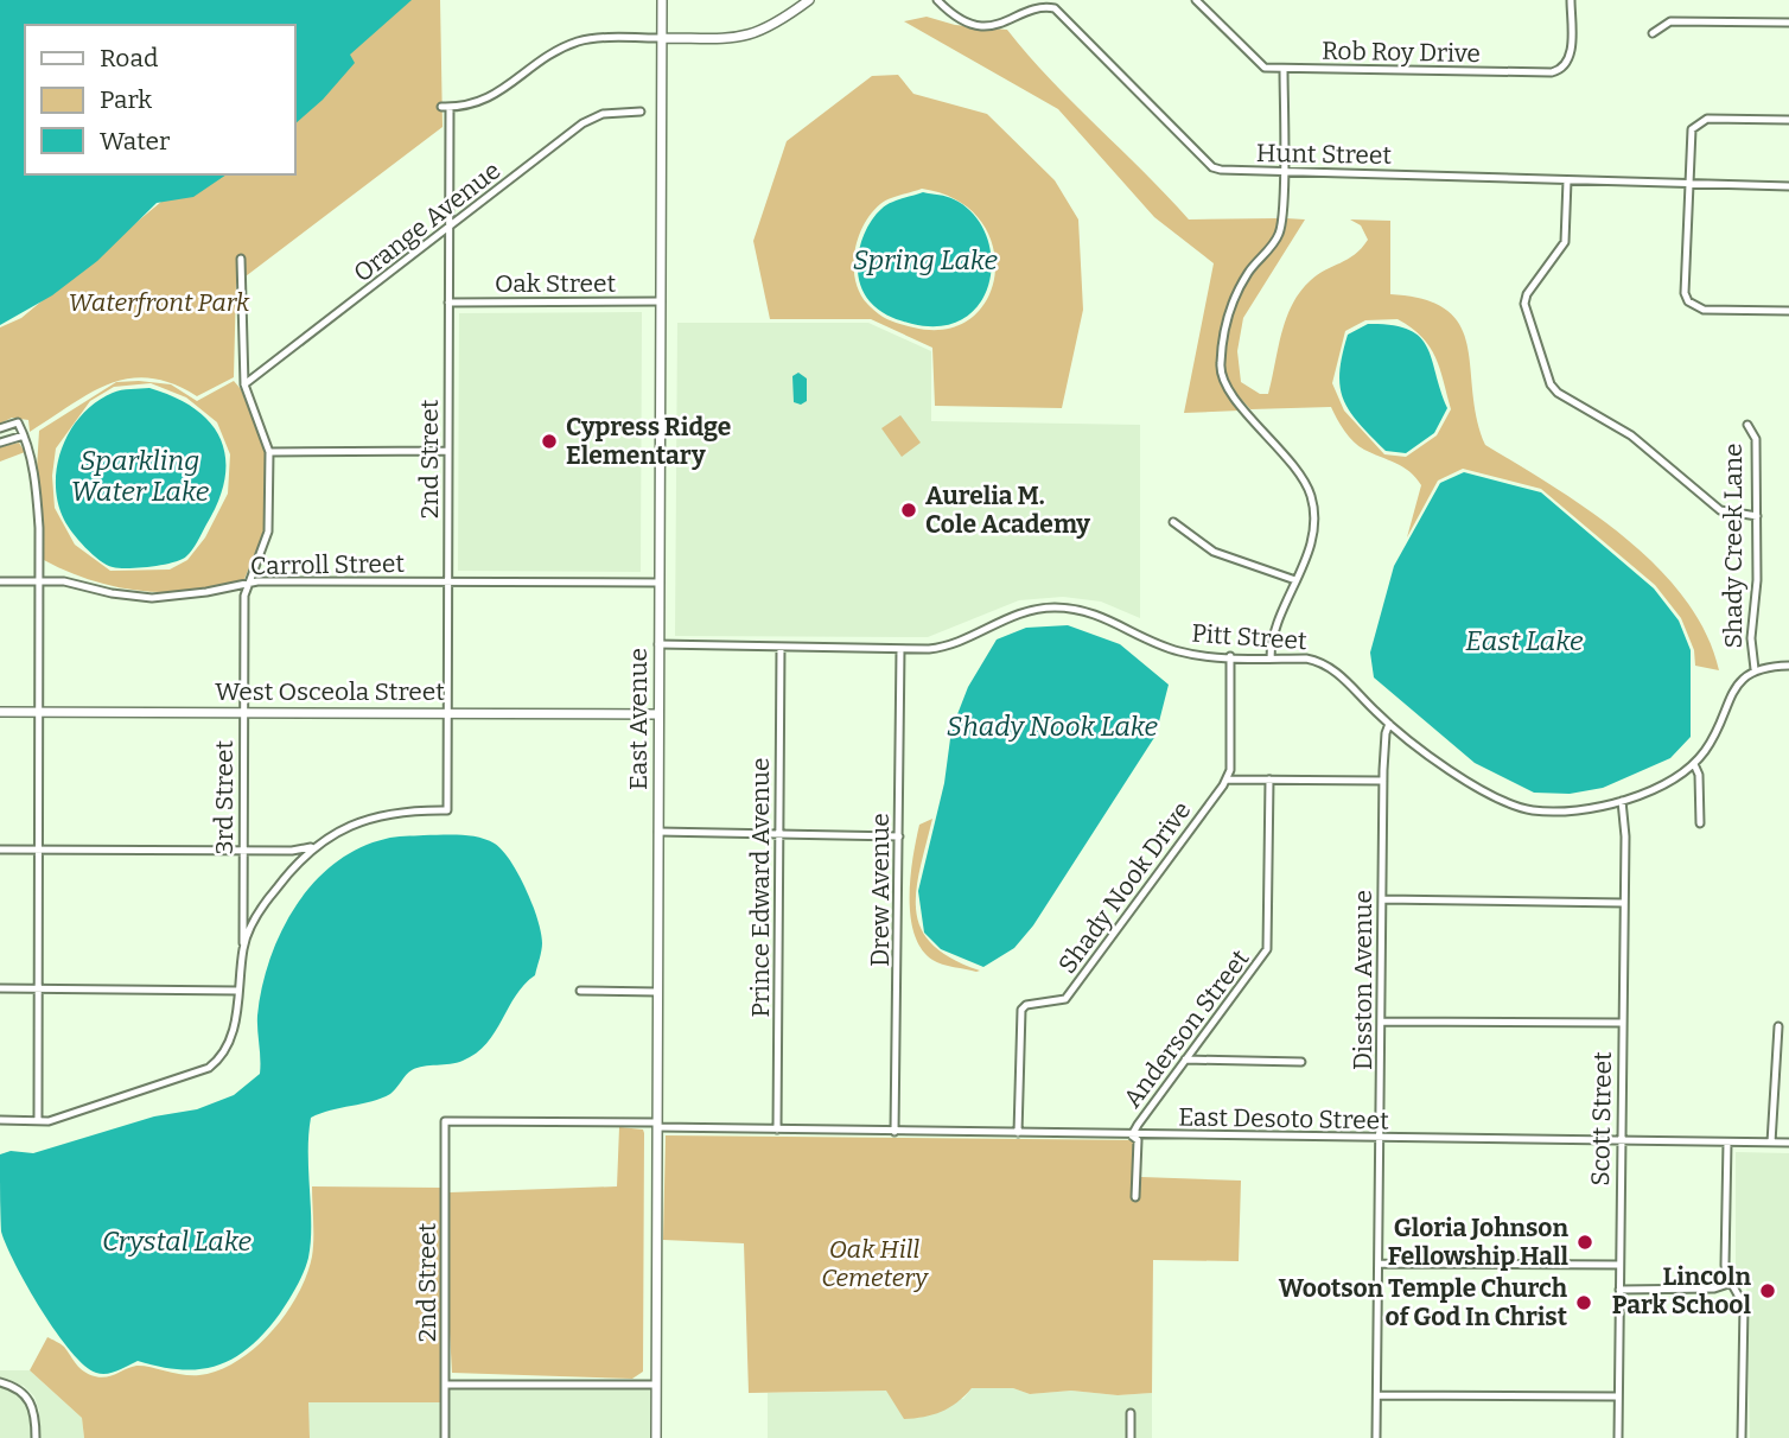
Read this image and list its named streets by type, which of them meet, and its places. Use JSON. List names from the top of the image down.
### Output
{
  "streets": {
    "street": [
      "Rob Roy Drive",
      "Hunt Street",
      "Orange Avenue",
      "Oak Street",
      "2nd Street",
      "Shady Creek Lane",
      "Carroll Street",
      "Pitt Street",
      "West Osceola Street",
      "East Avenue",
      "3rd Street",
      "Prince Edward Avenue",
      "Shady Nook Drive",
      "Drew Avenue",
      "Disston Avenue",
      "Anderson Street",
      "East Desoto Street",
      "Scott Street"
    ]
  },
  "crossings": [
    ["Orange Avenue", "2nd Street"],
    ["Orange Avenue", "3rd Street"],
    ["Oak Street", "2nd Street"],
    ["Oak Street", "East Avenue"],
    ["2nd Street", "Carroll Street"],
    ["2nd Street", "West Osceola Street"],
    ["2nd Street", "East Avenue"],
    ["2nd Street", "East Desoto Street"],
    ["Shady Creek Lane", "Pitt Street"],
    ["Carroll Street", "East Avenue"],
    ["Carroll Street", "3rd Street"],
    ["Pitt Street", "East Avenue"],
    ["Pitt Street", "Prince Edward Avenue"],
    ["Pitt Street", "Drew Avenue"],
    ["Pitt Street", "Disston Avenue"],
    ["Pitt Street", "Scott Street"],
    ["West Osceola Street", "East Avenue"],
    ["West Osceola Street", "3rd Street"],
    ["East Avenue", "East Desoto Street"],
    ["Prince Edward Avenue", "East Desoto Street"],
    ["Shady Nook Drive", "East Desoto Street"],
    ["Drew Avenue", "East Desoto Street"],
    ["Disston Avenue", "East Desoto Street"],
    ["Anderson Street", "East Desoto Street"],
    ["East Desoto Street", "Scott Street"]
  ],
  "water": [
    "Spring Lake",
    "Sparkling Water Lake",
    "East Lake",
    "Shady Nook Lake",
    "Crystal Lake"
  ],
  "parks": ["Waterfront Park", "Oak Hill Cemetery"],
  "places": [
    "Cypress Ridge Elementary",
    "Aurelia M. Cole Academy",
    "Gloria Johnson Fellowship Hall",
    "Lincoln Park School",
    "Wootson Temple Church of God In Christ"
  ],
  "legend": ["Road", "Park", "Water"]
}
